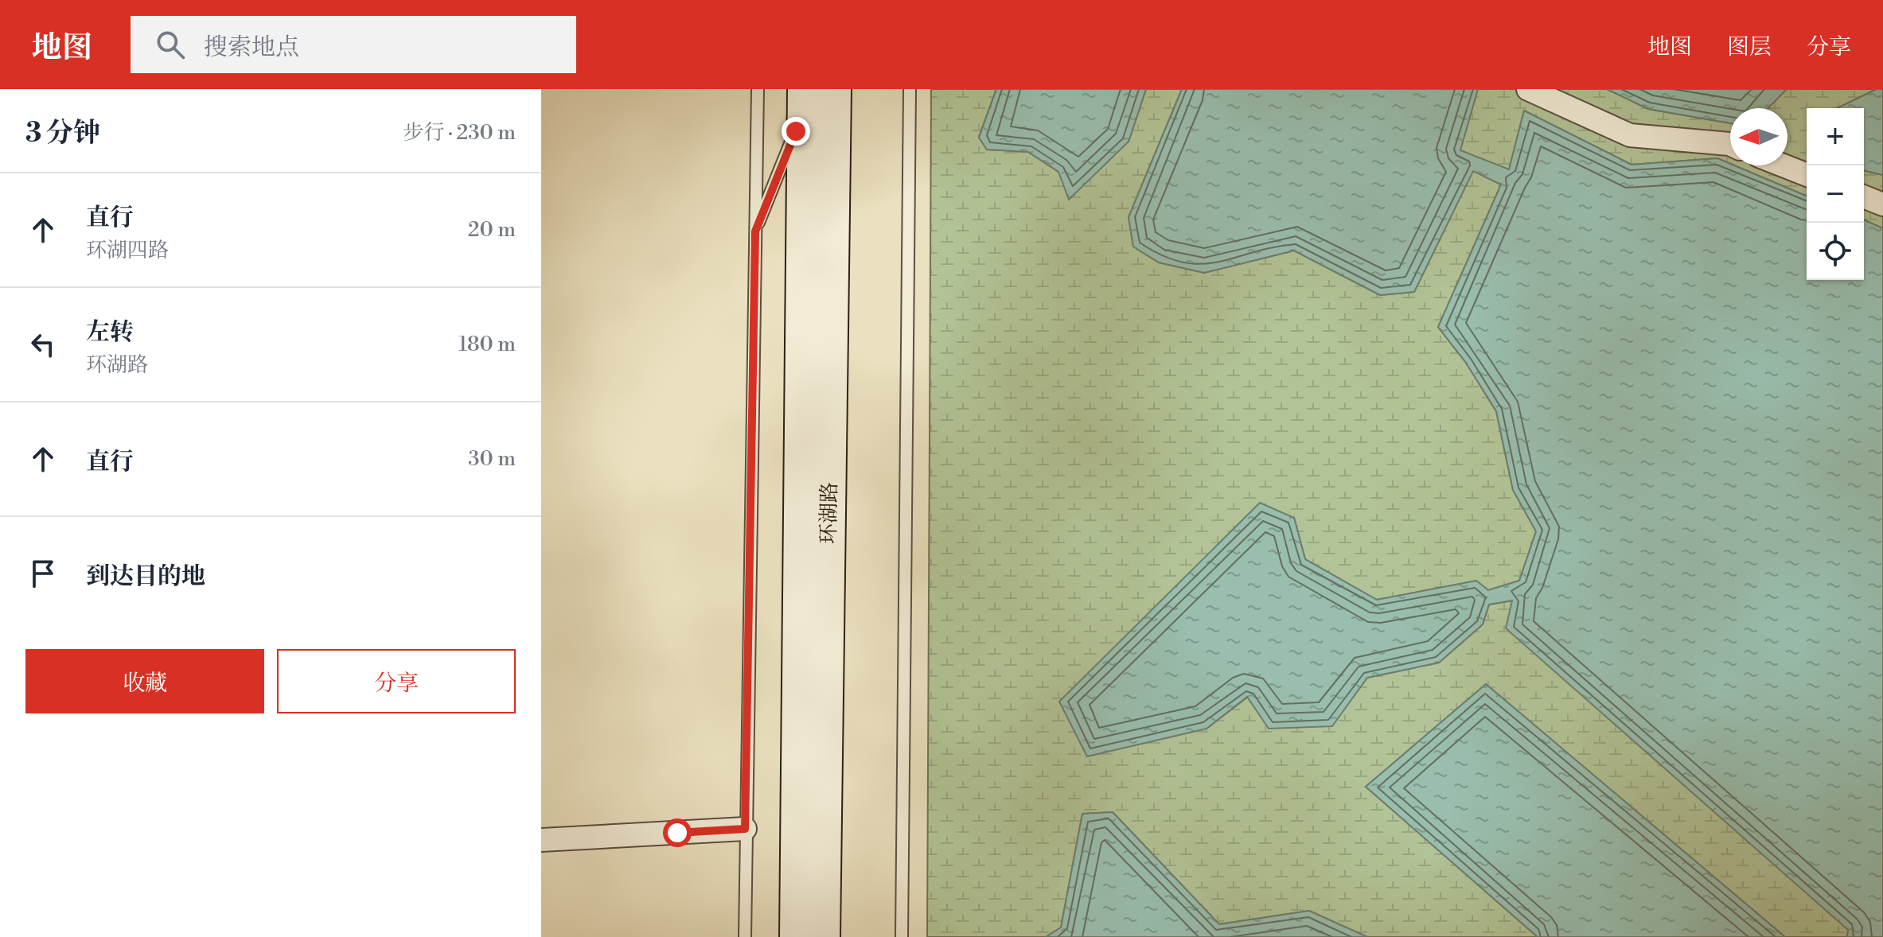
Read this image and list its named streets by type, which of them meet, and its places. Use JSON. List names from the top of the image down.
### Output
{
  "streets": {
    "main road": ["环湖路"]
  },
  "north": "left",
  "page": {
    "header": "地图",
    "search": "搜索地点",
    "nav": ["地图", "图层", "分享"],
    "heading": ["3 分钟", "步行 · 230 m"],
    "map_buttons": ["+", "−"],
    "list": [
      ["直行", "环湖四路", "20 m"],
      ["左转", "环湖路", "180 m"],
      ["直行", "30 m"],
      "到达目的地"
    ],
    "buttons": ["收藏", "分享"]
  }
}
